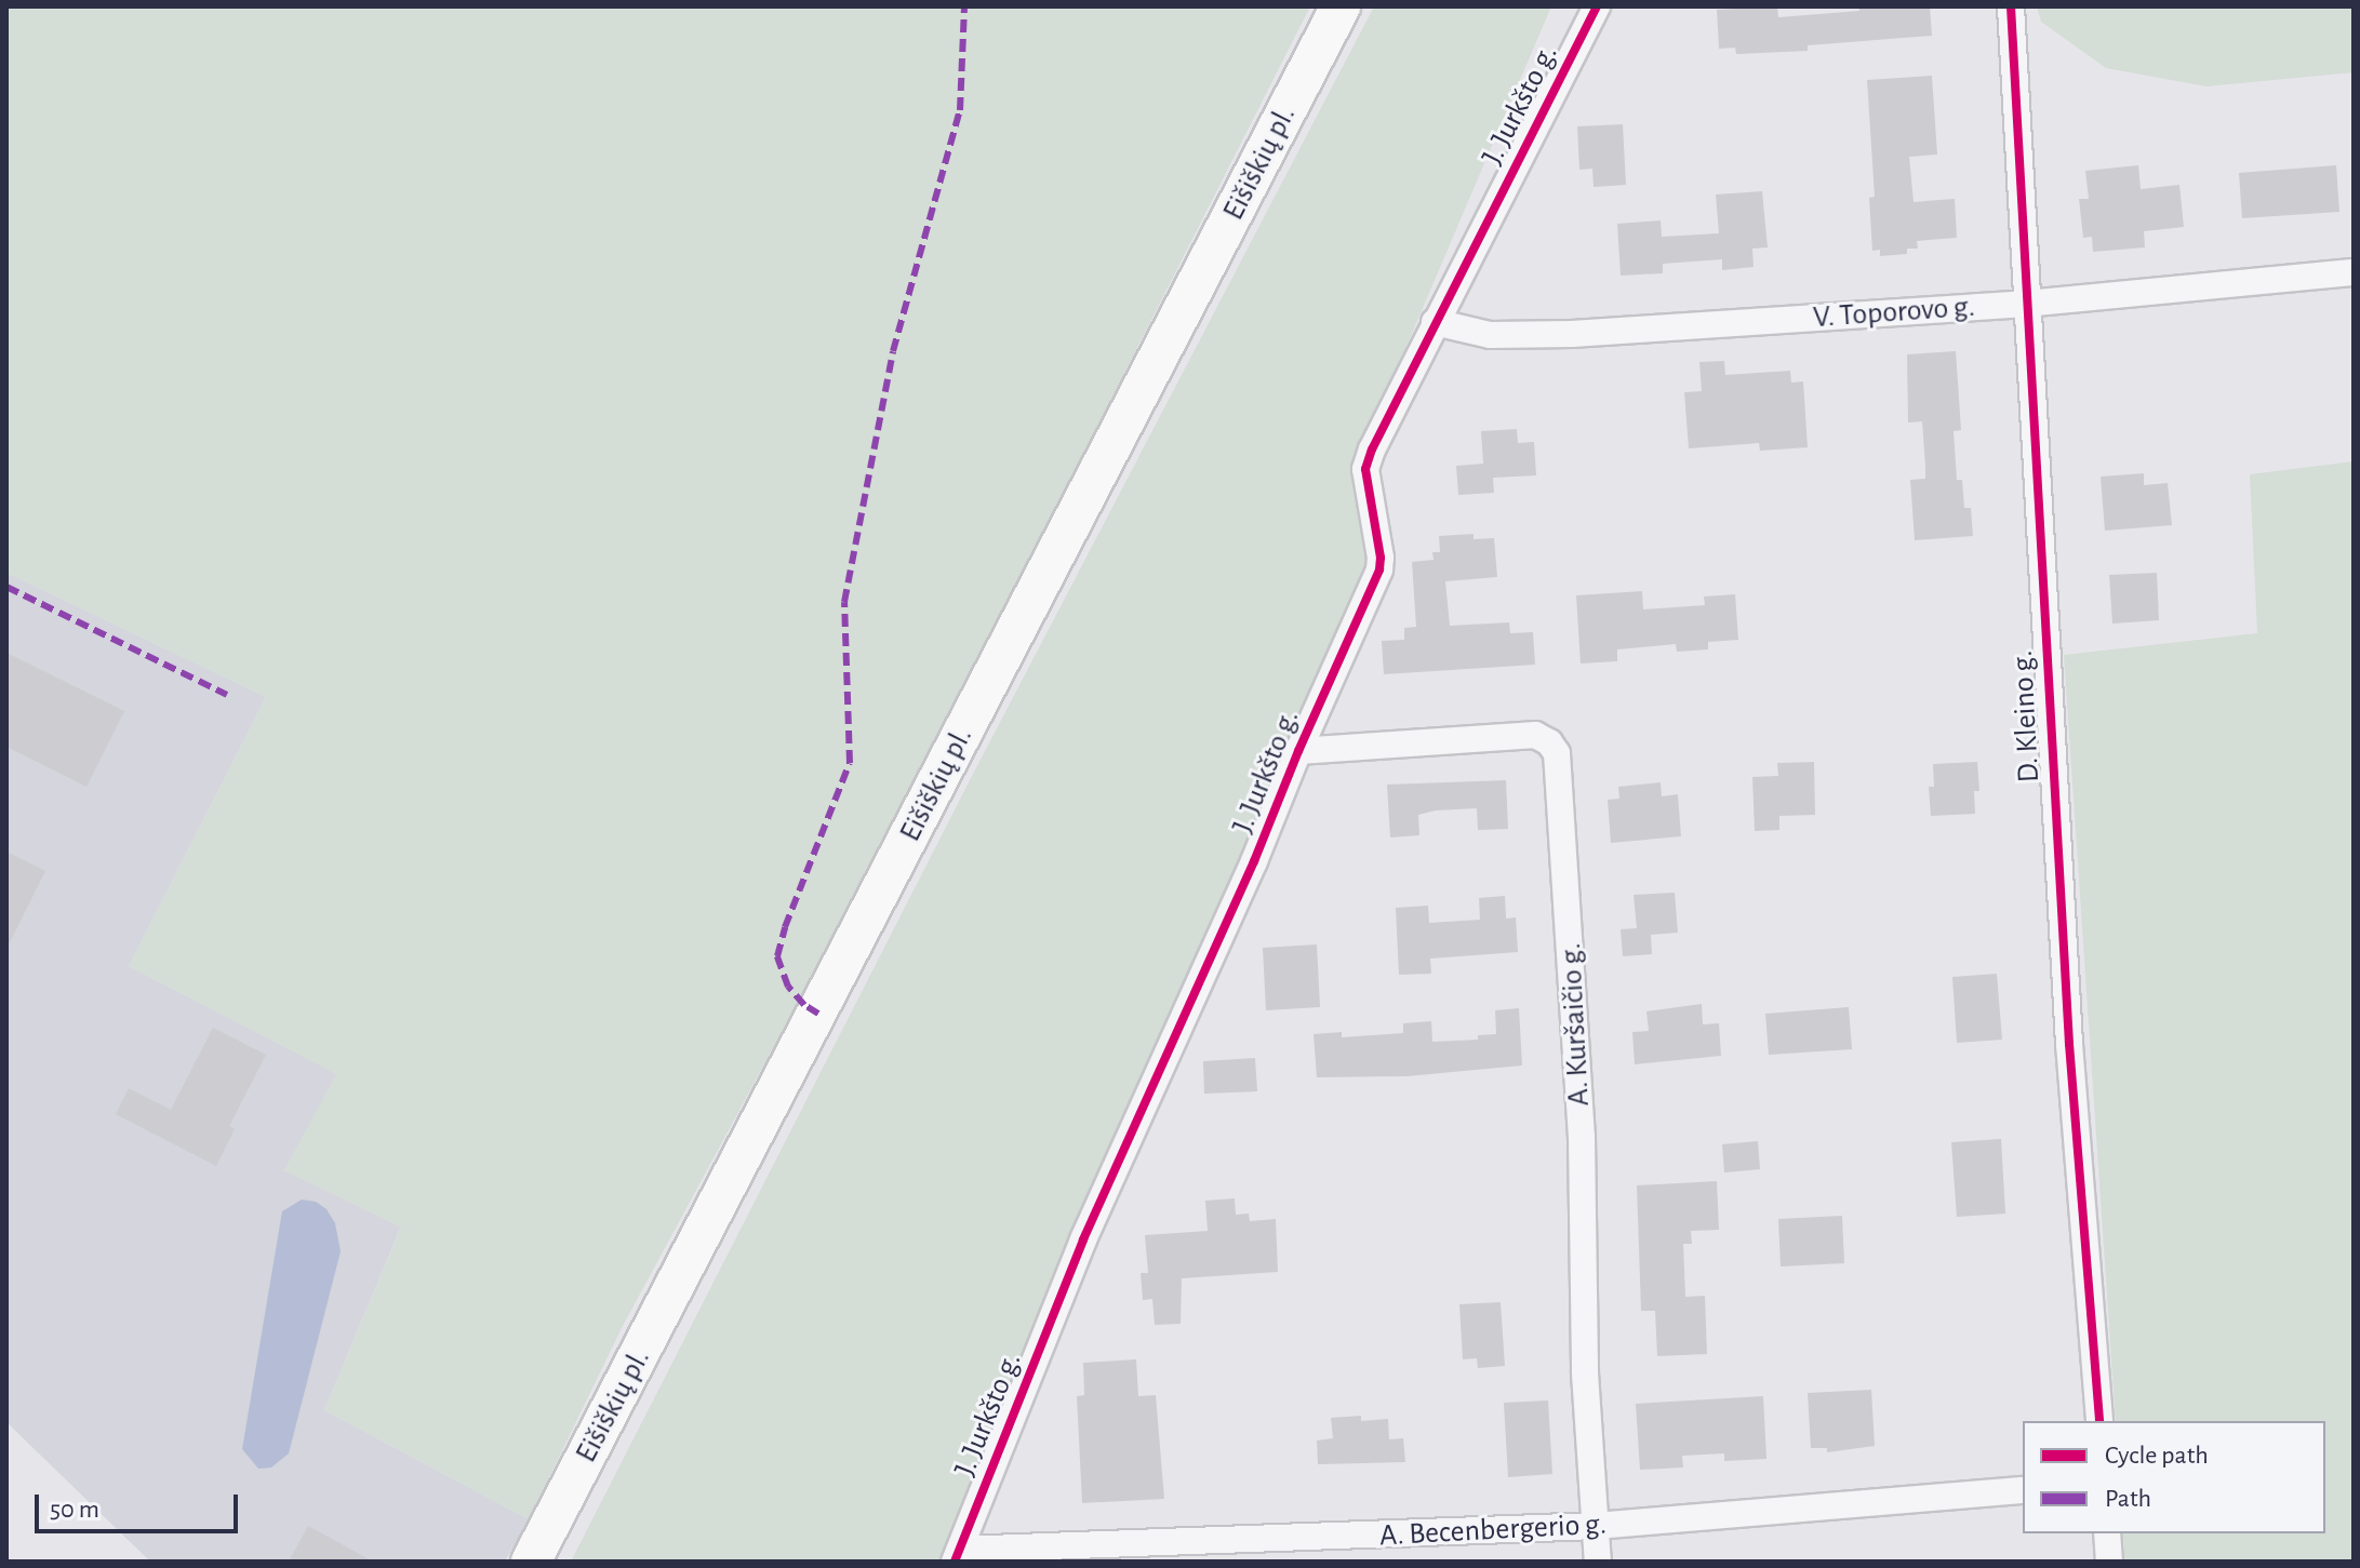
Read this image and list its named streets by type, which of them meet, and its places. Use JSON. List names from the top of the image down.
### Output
{
  "streets": {
    "main road": ["Eišiškių pl."],
    "street": [
      "J. Jurkšto g.",
      "V. Toporovo g.",
      "D. Kleino g.",
      "A. Kuršaičio g.",
      "A. Becenbergerio g."
    ]
  },
  "crossings": [
    ["J. Jurkšto g.", "V. Toporovo g."],
    ["J. Jurkšto g.", "A. Kuršaičio g."],
    ["J. Jurkšto g.", "A. Becenbergerio g."],
    ["V. Toporovo g.", "D. Kleino g."],
    ["A. Kuršaičio g.", "A. Becenbergerio g."]
  ],
  "legend": ["Cycle path", "Path"],
  "scale_bar": "50 m"
}
